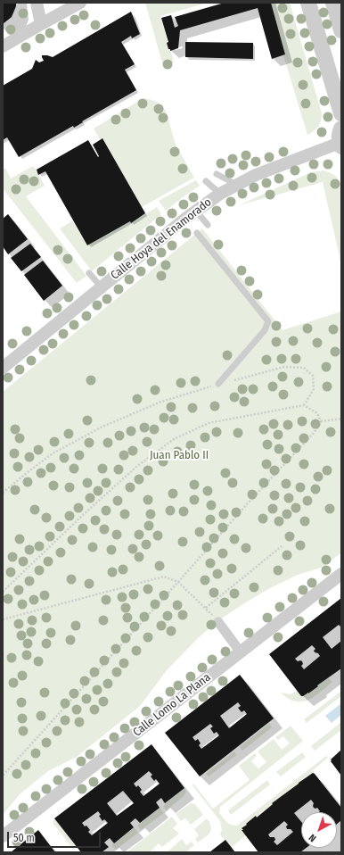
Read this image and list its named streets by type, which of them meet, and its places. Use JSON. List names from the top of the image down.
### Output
{
  "streets": {
    "street": ["Calle Hoya del Enamorado", "Calle Lomo La Plana"]
  },
  "parks": ["Juan Pablo II"],
  "scale_bar": "50 m",
  "north": "bottom left"
}
